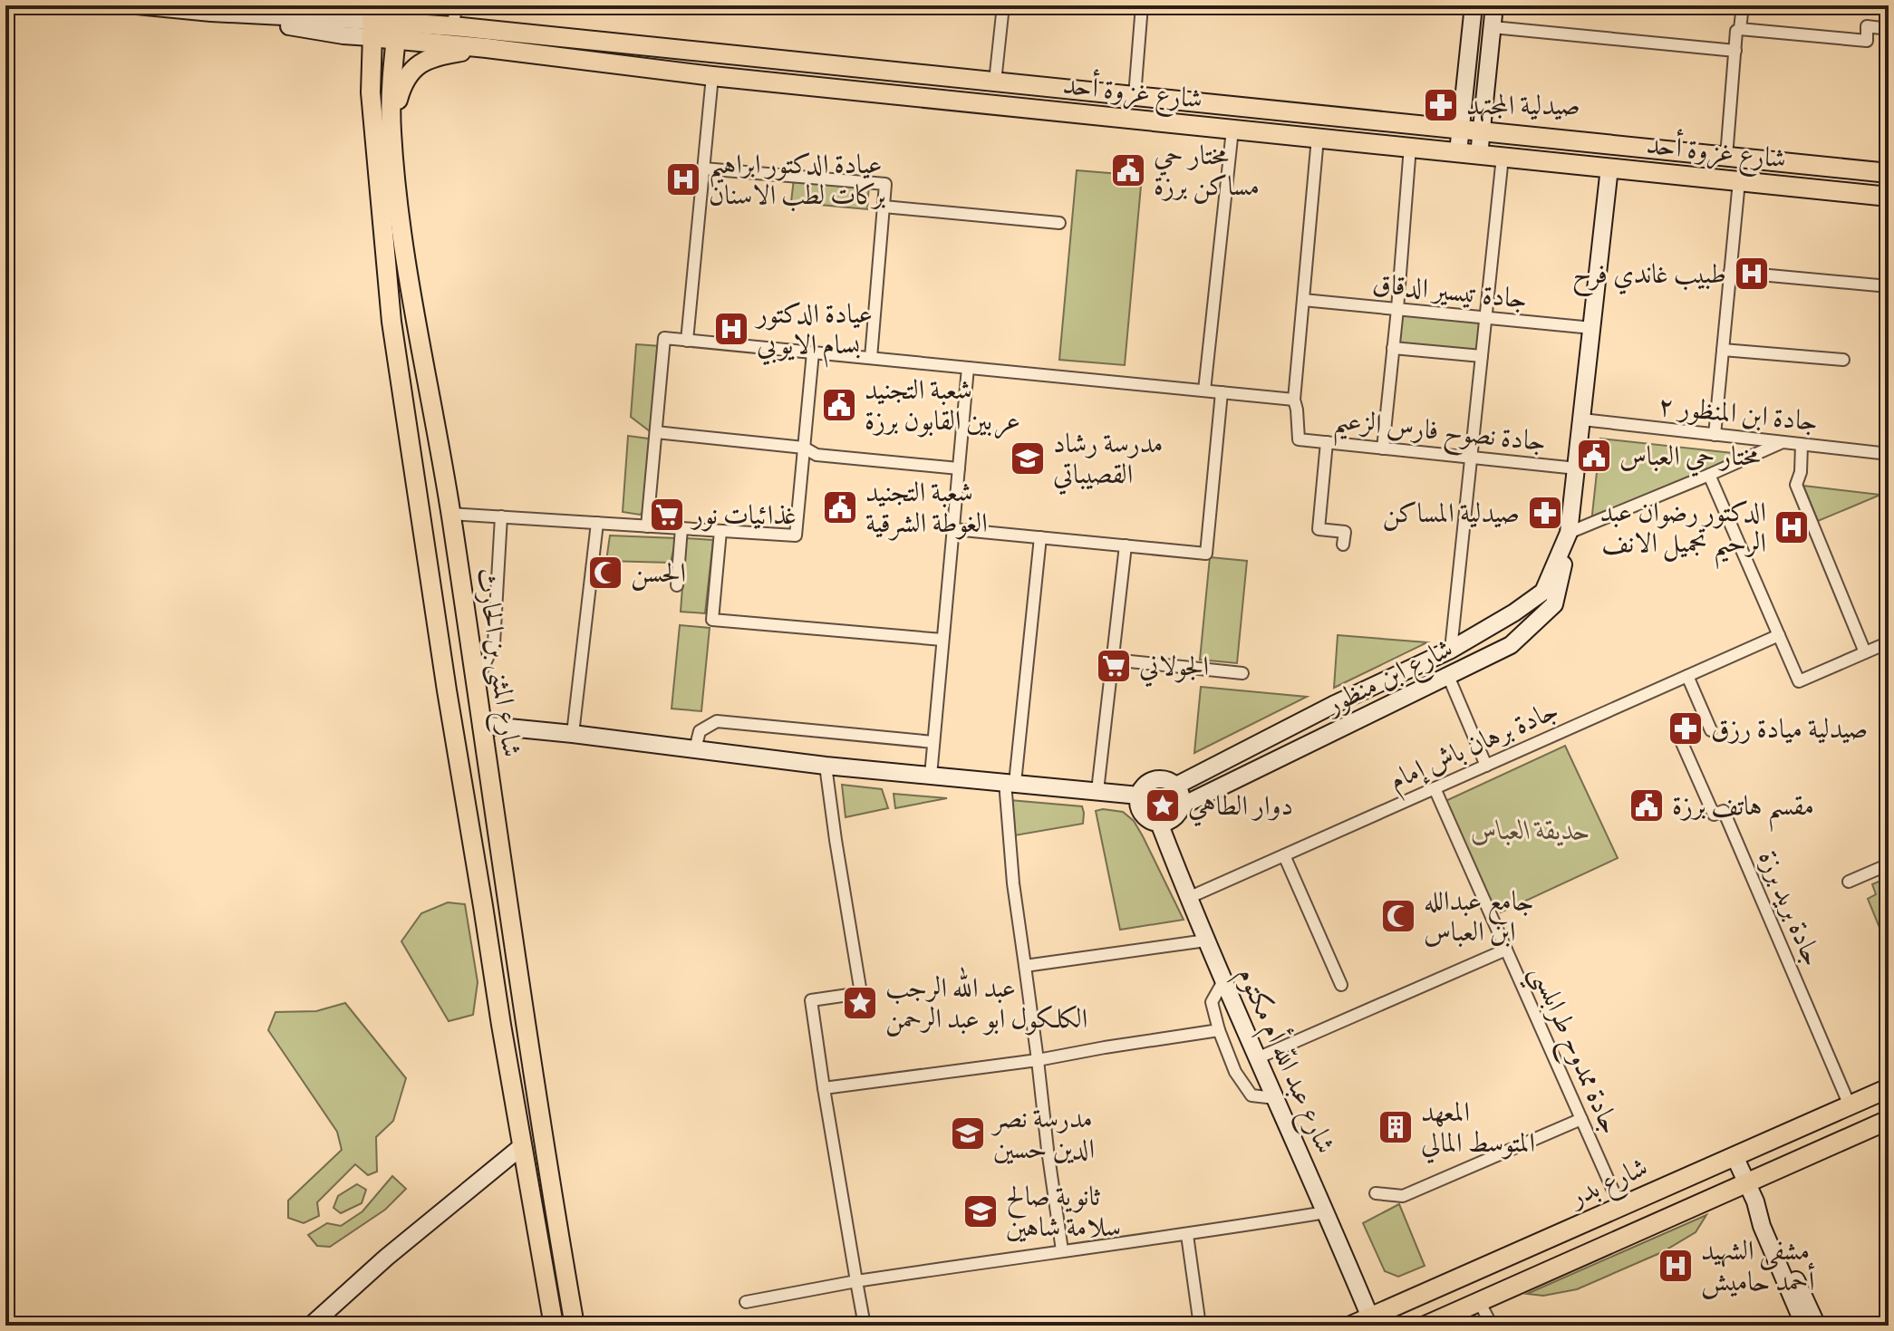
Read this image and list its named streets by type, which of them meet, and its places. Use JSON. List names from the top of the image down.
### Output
{
  "streets": {
    "main road": [
      "شارع غزوة أحد",
      "شارع المثنى بن الحارث",
      "شارع ابن منظور",
      "شارع عبد اللّه أم مكتوم",
      "شارع بدر"
    ],
    "street": [
      "جادة تيسير الدقاق",
      "جادة ابن المنظور ٢",
      "جادة نصوح فارس الزعيم",
      "جادة برهان باش إمام",
      "جادة بريد برزة",
      "جادة ممدوح طرابلسي"
    ]
  },
  "crossings": [
    ["شارع غزوة أحد", "شارع المثنى بن الحارث"],
    ["شارع غزوة أحد", "شارع ابن منظور"],
    ["جادة تيسير الدقاق", "شارع ابن منظور"],
    ["جادة ابن المنظور ٢", "شارع ابن منظور"],
    ["جادة نصوح فارس الزعيم", "شارع ابن منظور"],
    ["شارع ابن منظور", "شارع عبد اللّه أم مكتوم"],
    ["جادة برهان باش إمام", "جادة ممدوح طرابلسي"],
    ["جادة برهان باش إمام", "شارع عبد اللّه أم مكتوم"],
    ["جادة بريد برزة", "شارع بدر"],
    ["جادة ممدوح طرابلسي", "شارع بدر"],
    ["شارع عبد اللّه أم مكتوم", "شارع بدر"]
  ],
  "parks": ["حديقة العباس"],
  "places": {
    "pharmacy": ["صيدلية المجتهد", "صيدلية المساكن", "صيدلية ميادة رزق"],
    "public building": [
      "مختار حي مساكن برزة",
      "شعبة التجنيد عربين القابون برزة",
      "مختار حي العباس",
      "شعبة التجنيد الغوطة الشرقية",
      "مقسم هاتف برزة"
    ],
    "hospital": [
      "عيادة الدكتور ابراهيم بركات لطب الاسنان",
      "طبيب غاندي فرح",
      "عيادة الدكتور بسام الايوبي",
      "الدكتور رضوان عبد الرحيم تجميل الانف",
      "مشفى الشهيد أحمد حاميش"
    ],
    "school or university": ["مدرسة رشاد القصيباتي", "مدرسة نصر الدين حسين", "ثانوية صالح سلامة شاهين"],
    "supermarket": ["غذائيات نور", "الجولاني"],
    "mosque": ["الحسن", "جامع عبدالله ابن العباس"],
    "place": ["دوار الطاهي", "عبد الله الرجب الكلكول ابو عبد الرحمن"],
    "building": ["المعهد المتوسط المالي"]
  }
}
